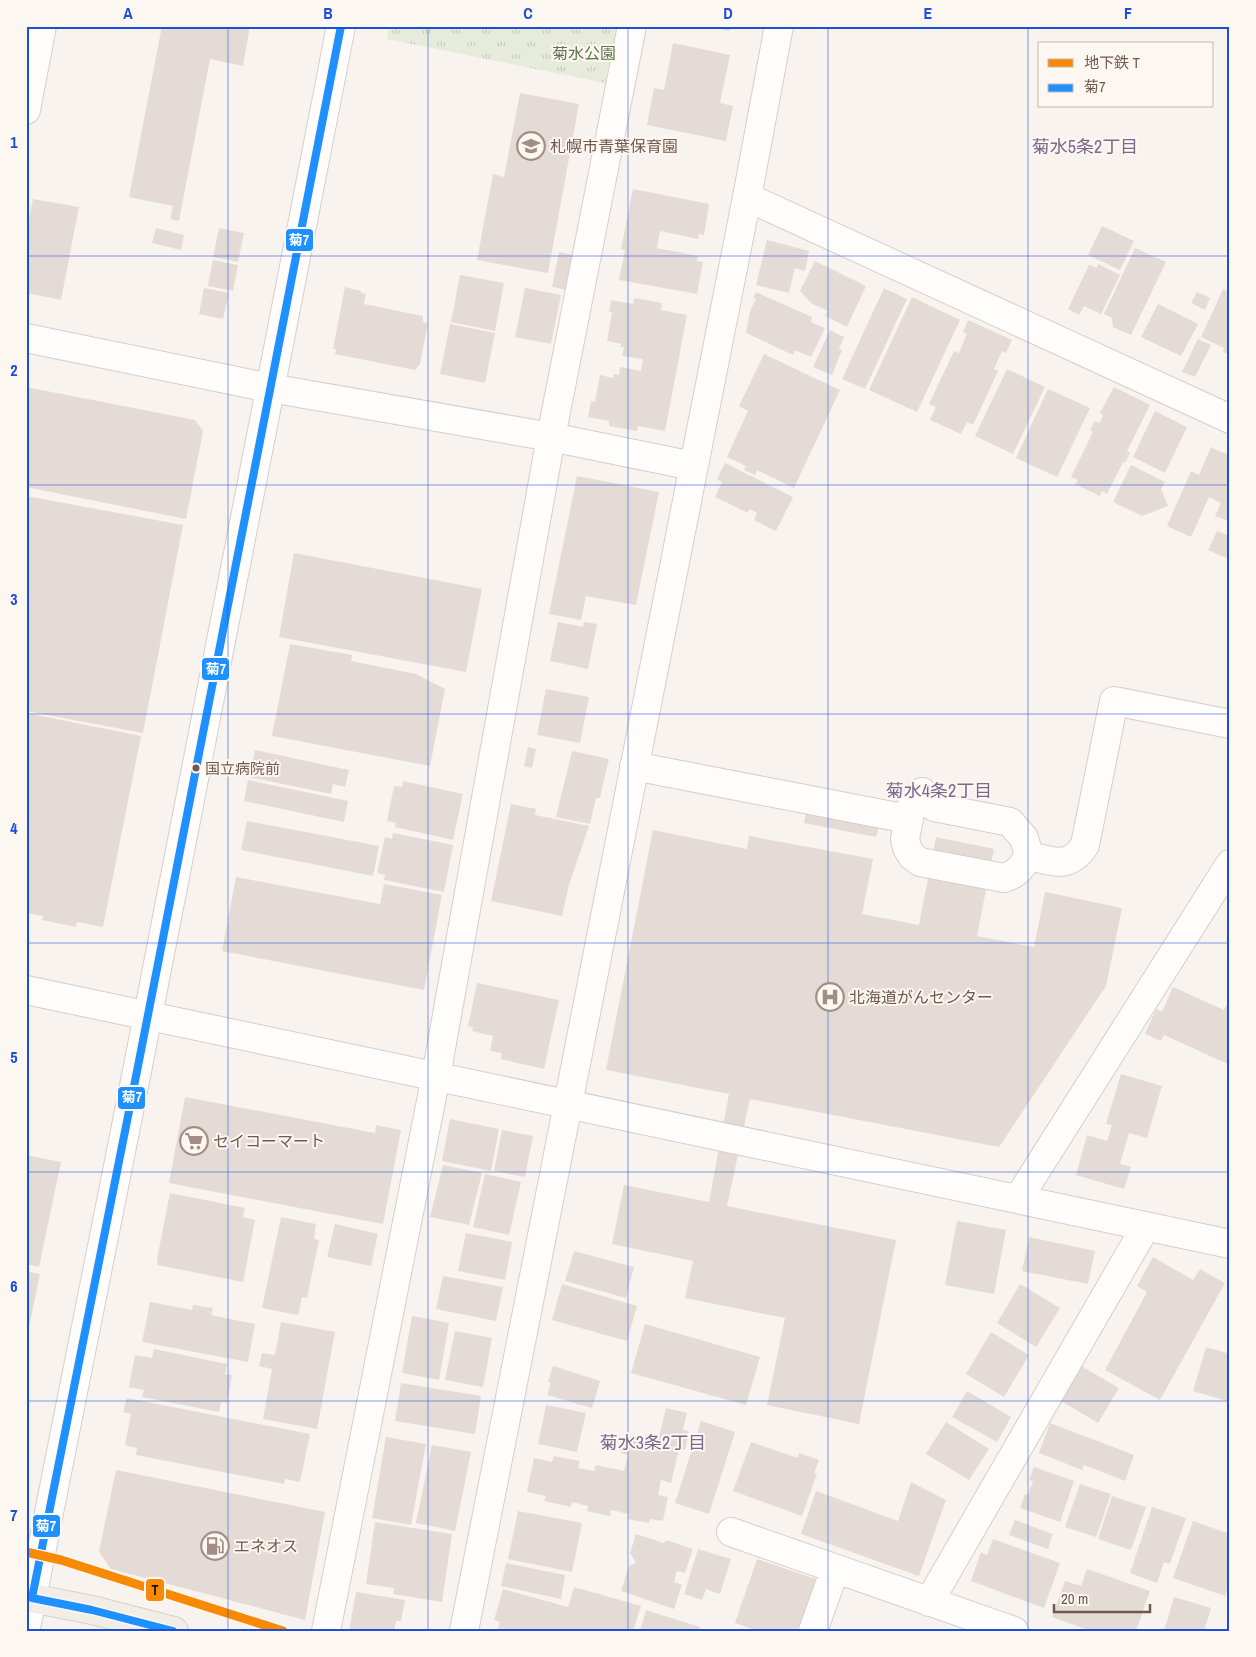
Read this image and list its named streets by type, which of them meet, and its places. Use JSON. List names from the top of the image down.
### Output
{
  "districts": ["菊水5条2丁目", "菊水4条2丁目", "菊水3条2丁目"],
  "parks": ["菊水公園"],
  "places": {
    "school or university": ["札幌市青葉保育園"],
    "other": ["国立病院前"],
    "hospital": ["北海道がんセンター"],
    "supermarket": ["セイコーマート"],
    "fuel station": ["エネオス"]
  },
  "lines": ["transit line 菊7", "metro line T"],
  "legend": ["地下鉄 T", "菊7"],
  "scale_bar": "20 m",
  "grid": {
    "columns": [
      "A",
      "B",
      "C",
      "D",
      "E",
      "F"
    ],
    "rows": [
      "1",
      "2",
      "3",
      "4",
      "5",
      "6",
      "7"
    ]
  }
}
